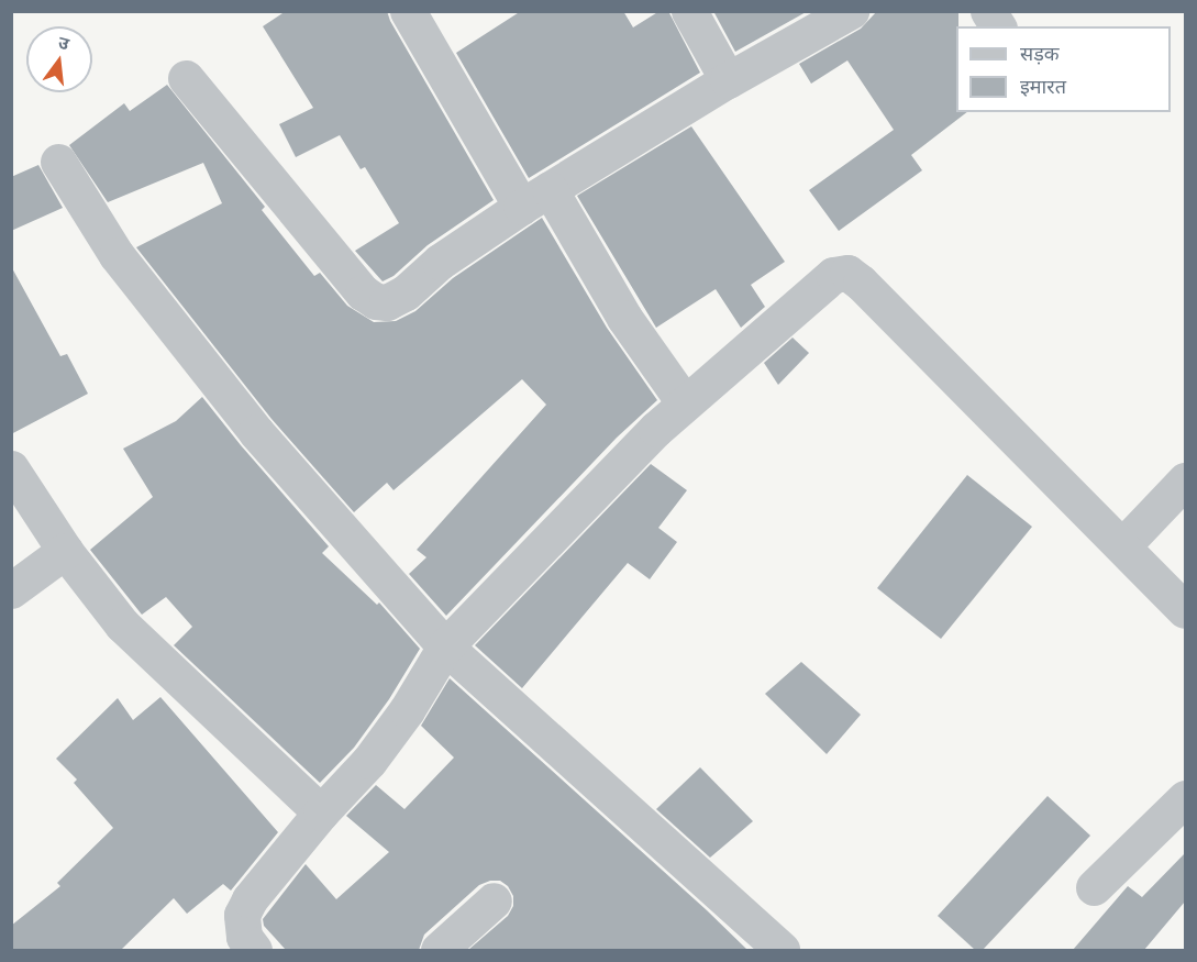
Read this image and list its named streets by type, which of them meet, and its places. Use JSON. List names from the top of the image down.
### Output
{
  "legend": ["सड़क", "इमारत"],
  "north": "top"
}
